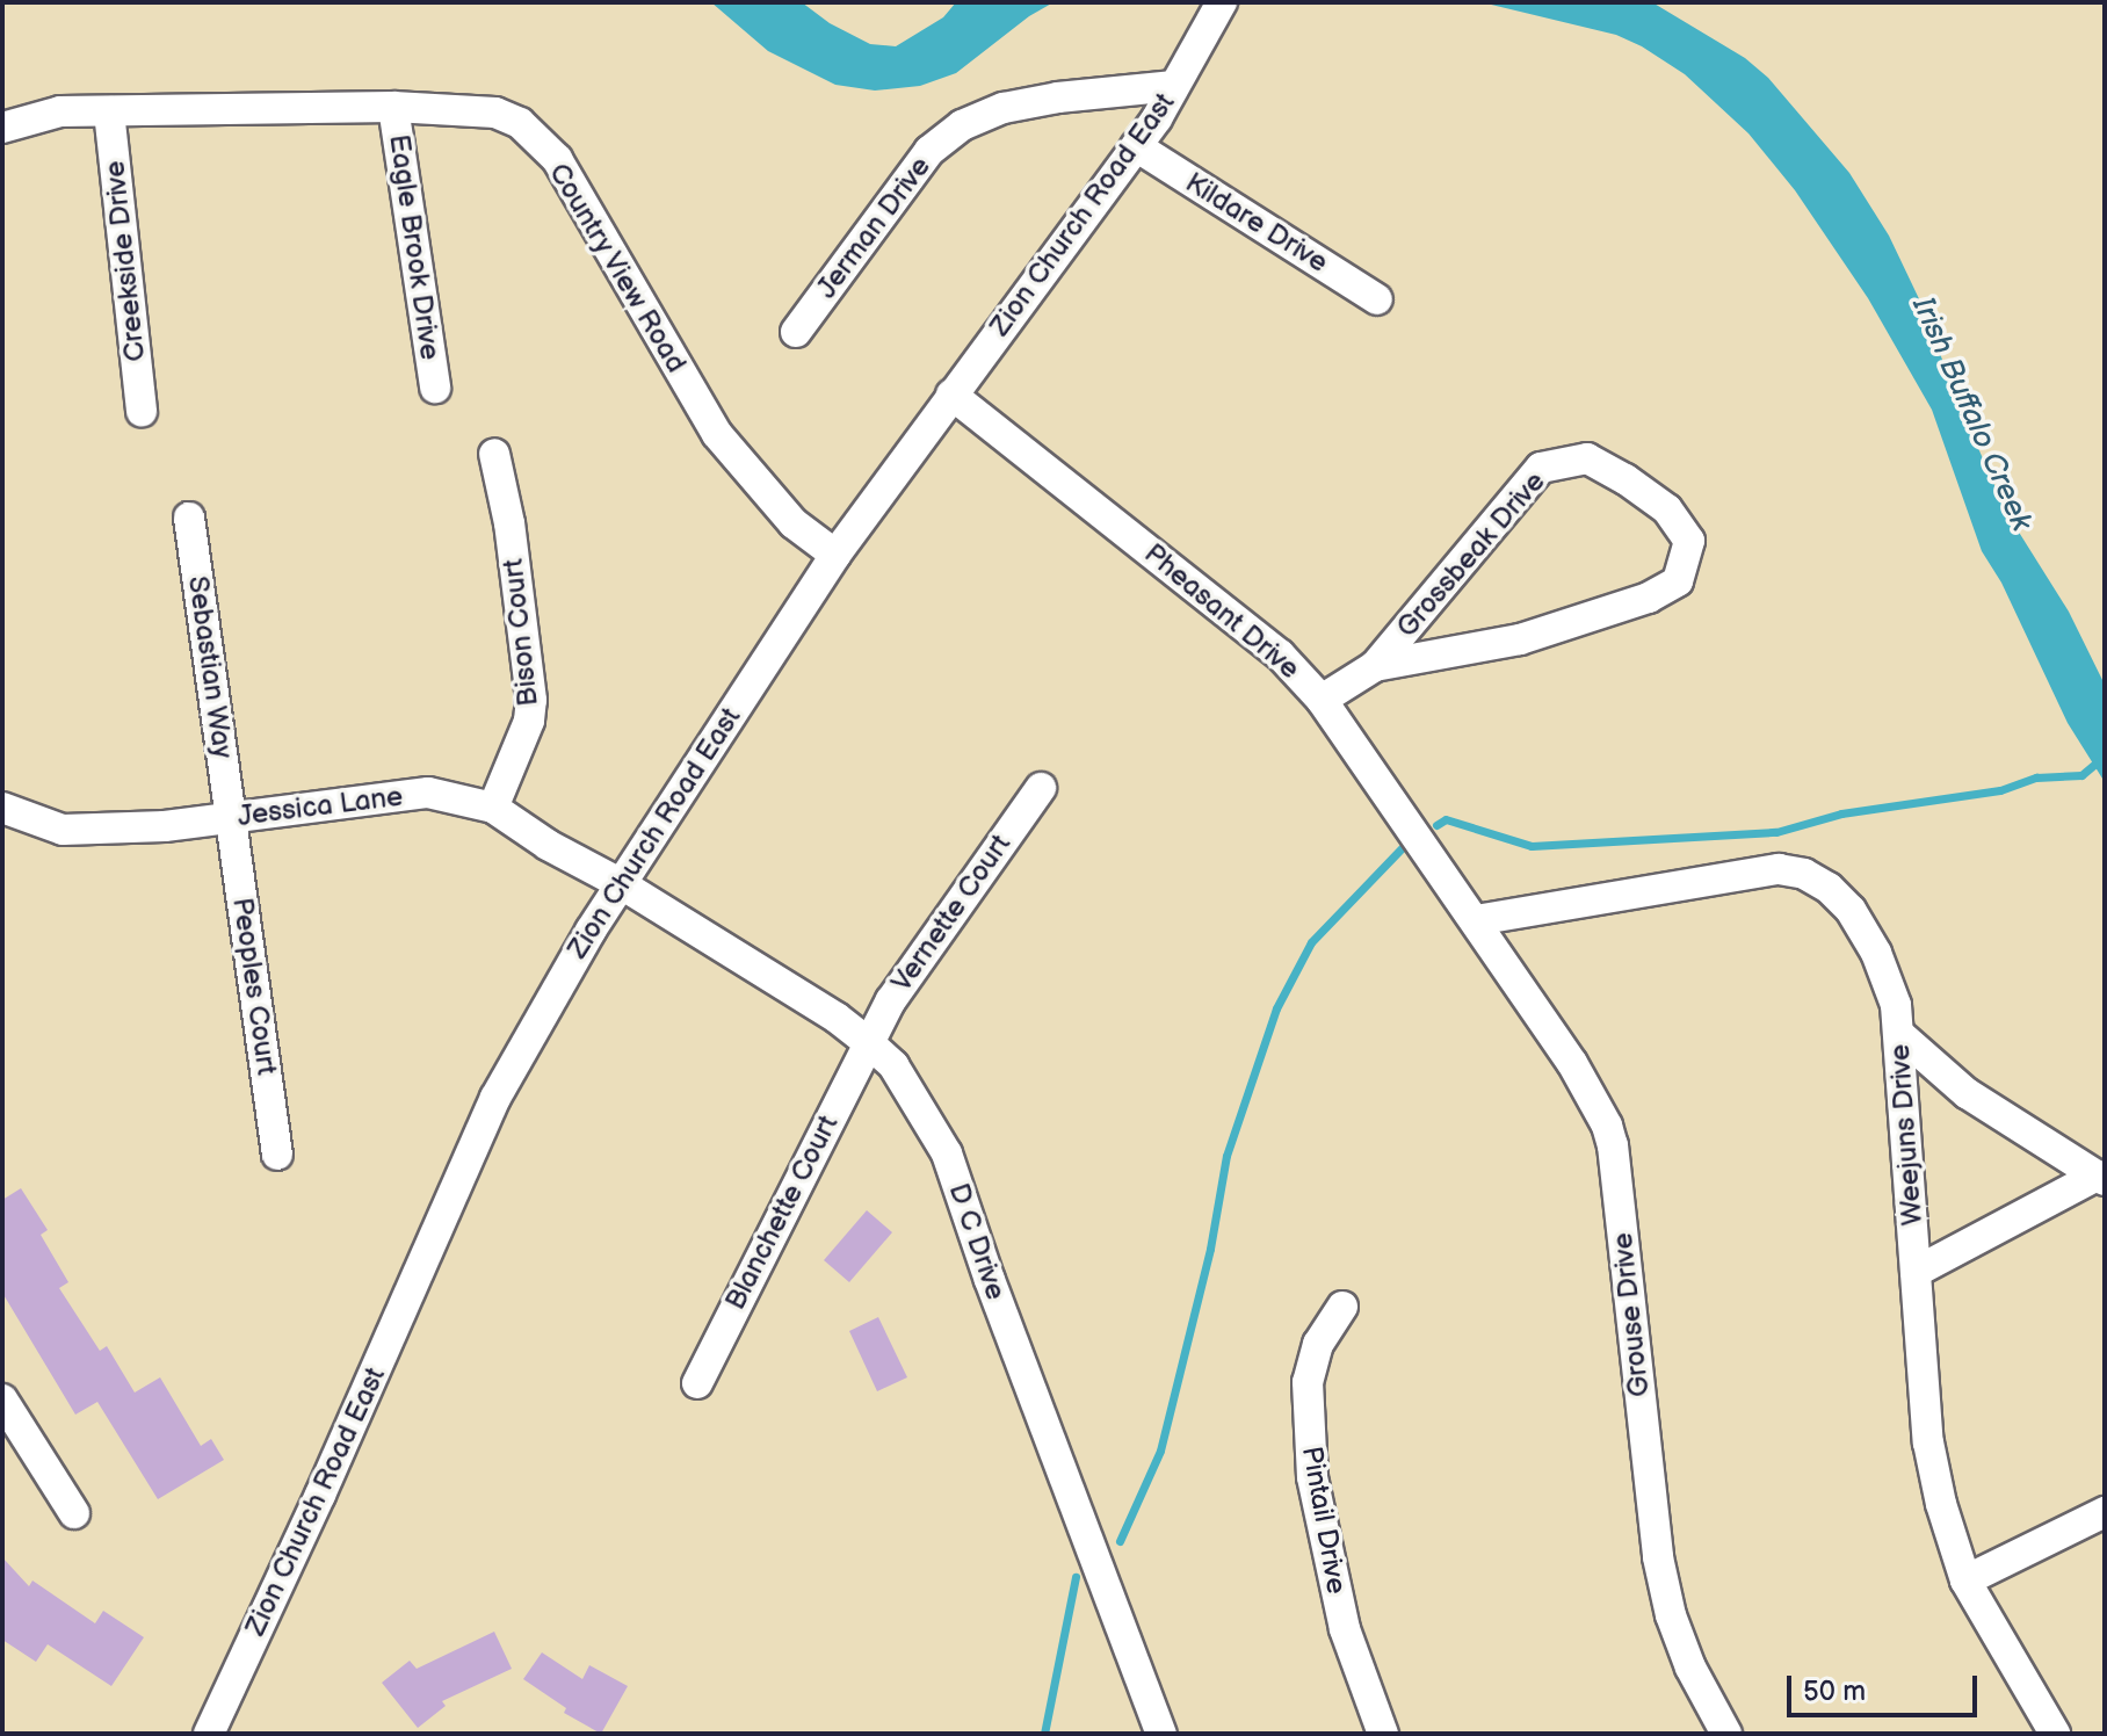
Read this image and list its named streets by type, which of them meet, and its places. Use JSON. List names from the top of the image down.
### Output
{
  "streets": {
    "street": [
      "Zion Church Road East",
      "Kildare Drive",
      "Jerman Drive",
      "Eagle Brook Drive",
      "Creekside Drive",
      "Country View Road",
      "Grossbeak Drive",
      "Pheasant Drive",
      "Bison Court",
      "Sebastian Way",
      "Jessica Lane",
      "Vernette Court",
      "Peoples Court",
      "Weejuns Drive",
      "Blanchette Court",
      "D C Drive",
      "Grouse Drive",
      "Pintail Drive"
    ]
  },
  "crossings": [
    ["Zion Church Road East", "Kildare Drive"],
    ["Zion Church Road East", "Jerman Drive"],
    ["Zion Church Road East", "Country View Road"],
    ["Zion Church Road East", "Pheasant Drive"],
    ["Zion Church Road East", "Jessica Lane"],
    ["Zion Church Road East", "D C Drive"],
    ["Eagle Brook Drive", "Country View Road"],
    ["Creekside Drive", "Country View Road"],
    ["Grossbeak Drive", "Pheasant Drive"],
    ["Pheasant Drive", "Weejuns Drive"],
    ["Pheasant Drive", "Grouse Drive"],
    ["Bison Court", "Jessica Lane"],
    ["Sebastian Way", "Jessica Lane"],
    ["Sebastian Way", "Peoples Court"],
    ["Jessica Lane", "Peoples Court"],
    ["Jessica Lane", "D C Drive"],
    ["Vernette Court", "Blanchette Court"],
    ["Vernette Court", "D C Drive"],
    ["Weejuns Drive", "Grouse Drive"],
    ["Blanchette Court", "D C Drive"]
  ],
  "water": ["Irish Buffalo Creek"],
  "scale_bar": "50 m"
}
